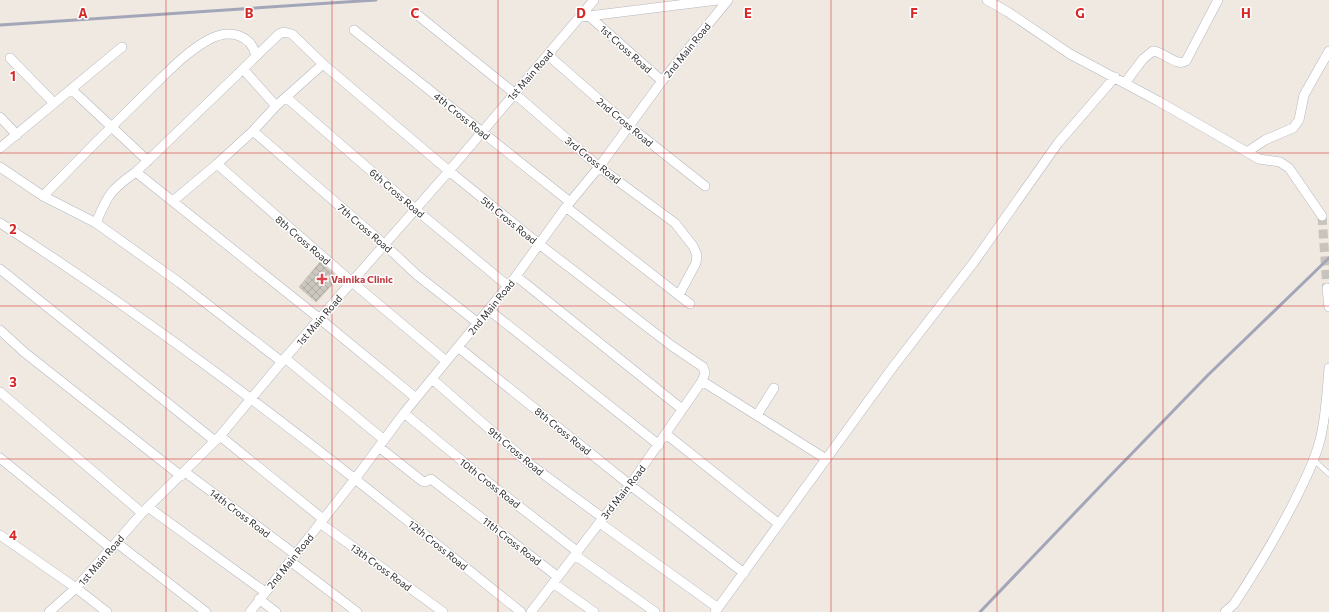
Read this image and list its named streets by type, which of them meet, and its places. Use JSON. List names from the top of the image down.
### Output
{
  "streets": {
    "street": [
      "1st Cross Road",
      "2nd Main Road",
      "1st Main Road",
      "4th Cross Road",
      "2nd Cross Road",
      "3rd Cross Road",
      "6th Cross Road",
      "5th Cross Road",
      "7th Cross Road",
      "8th Cross Road",
      "9th Cross Road",
      "10th Cross Road",
      "3rd Main Road",
      "14th Cross Road",
      "11th Cross Road",
      "12th Cross Road",
      "13th Cross Road"
    ]
  },
  "crossings": [
    ["1st Cross Road", "2nd Main Road"],
    ["1st Cross Road", "1st Main Road"],
    ["2nd Main Road", "4th Cross Road"],
    ["2nd Main Road", "2nd Cross Road"],
    ["2nd Main Road", "3rd Cross Road"],
    ["2nd Main Road", "6th Cross Road"],
    ["2nd Main Road", "5th Cross Road"],
    ["2nd Main Road", "7th Cross Road"],
    ["2nd Main Road", "8th Cross Road"],
    ["2nd Main Road", "9th Cross Road"],
    ["2nd Main Road", "10th Cross Road"],
    ["2nd Main Road", "14th Cross Road"],
    ["2nd Main Road", "11th Cross Road"],
    ["2nd Main Road", "12th Cross Road"],
    ["2nd Main Road", "13th Cross Road"],
    ["1st Main Road", "4th Cross Road"],
    ["1st Main Road", "2nd Cross Road"],
    ["1st Main Road", "3rd Cross Road"],
    ["1st Main Road", "6th Cross Road"],
    ["1st Main Road", "5th Cross Road"],
    ["1st Main Road", "7th Cross Road"],
    ["1st Main Road", "8th Cross Road"],
    ["1st Main Road", "14th Cross Road"],
    ["1st Main Road", "12th Cross Road"],
    ["1st Main Road", "13th Cross Road"],
    ["4th Cross Road", "3rd Cross Road"],
    ["5th Cross Road", "3rd Main Road"],
    ["8th Cross Road", "3rd Main Road"],
    ["9th Cross Road", "3rd Main Road"],
    ["10th Cross Road", "3rd Main Road"],
    ["3rd Main Road", "11th Cross Road"]
  ],
  "places": {
    "health": ["Vainika Clinic"]
  },
  "grid": {
    "columns": [
      "A",
      "B",
      "C",
      "D",
      "E",
      "F",
      "G",
      "H"
    ],
    "rows": [
      "1",
      "2",
      "3",
      "4"
    ]
  }
}
